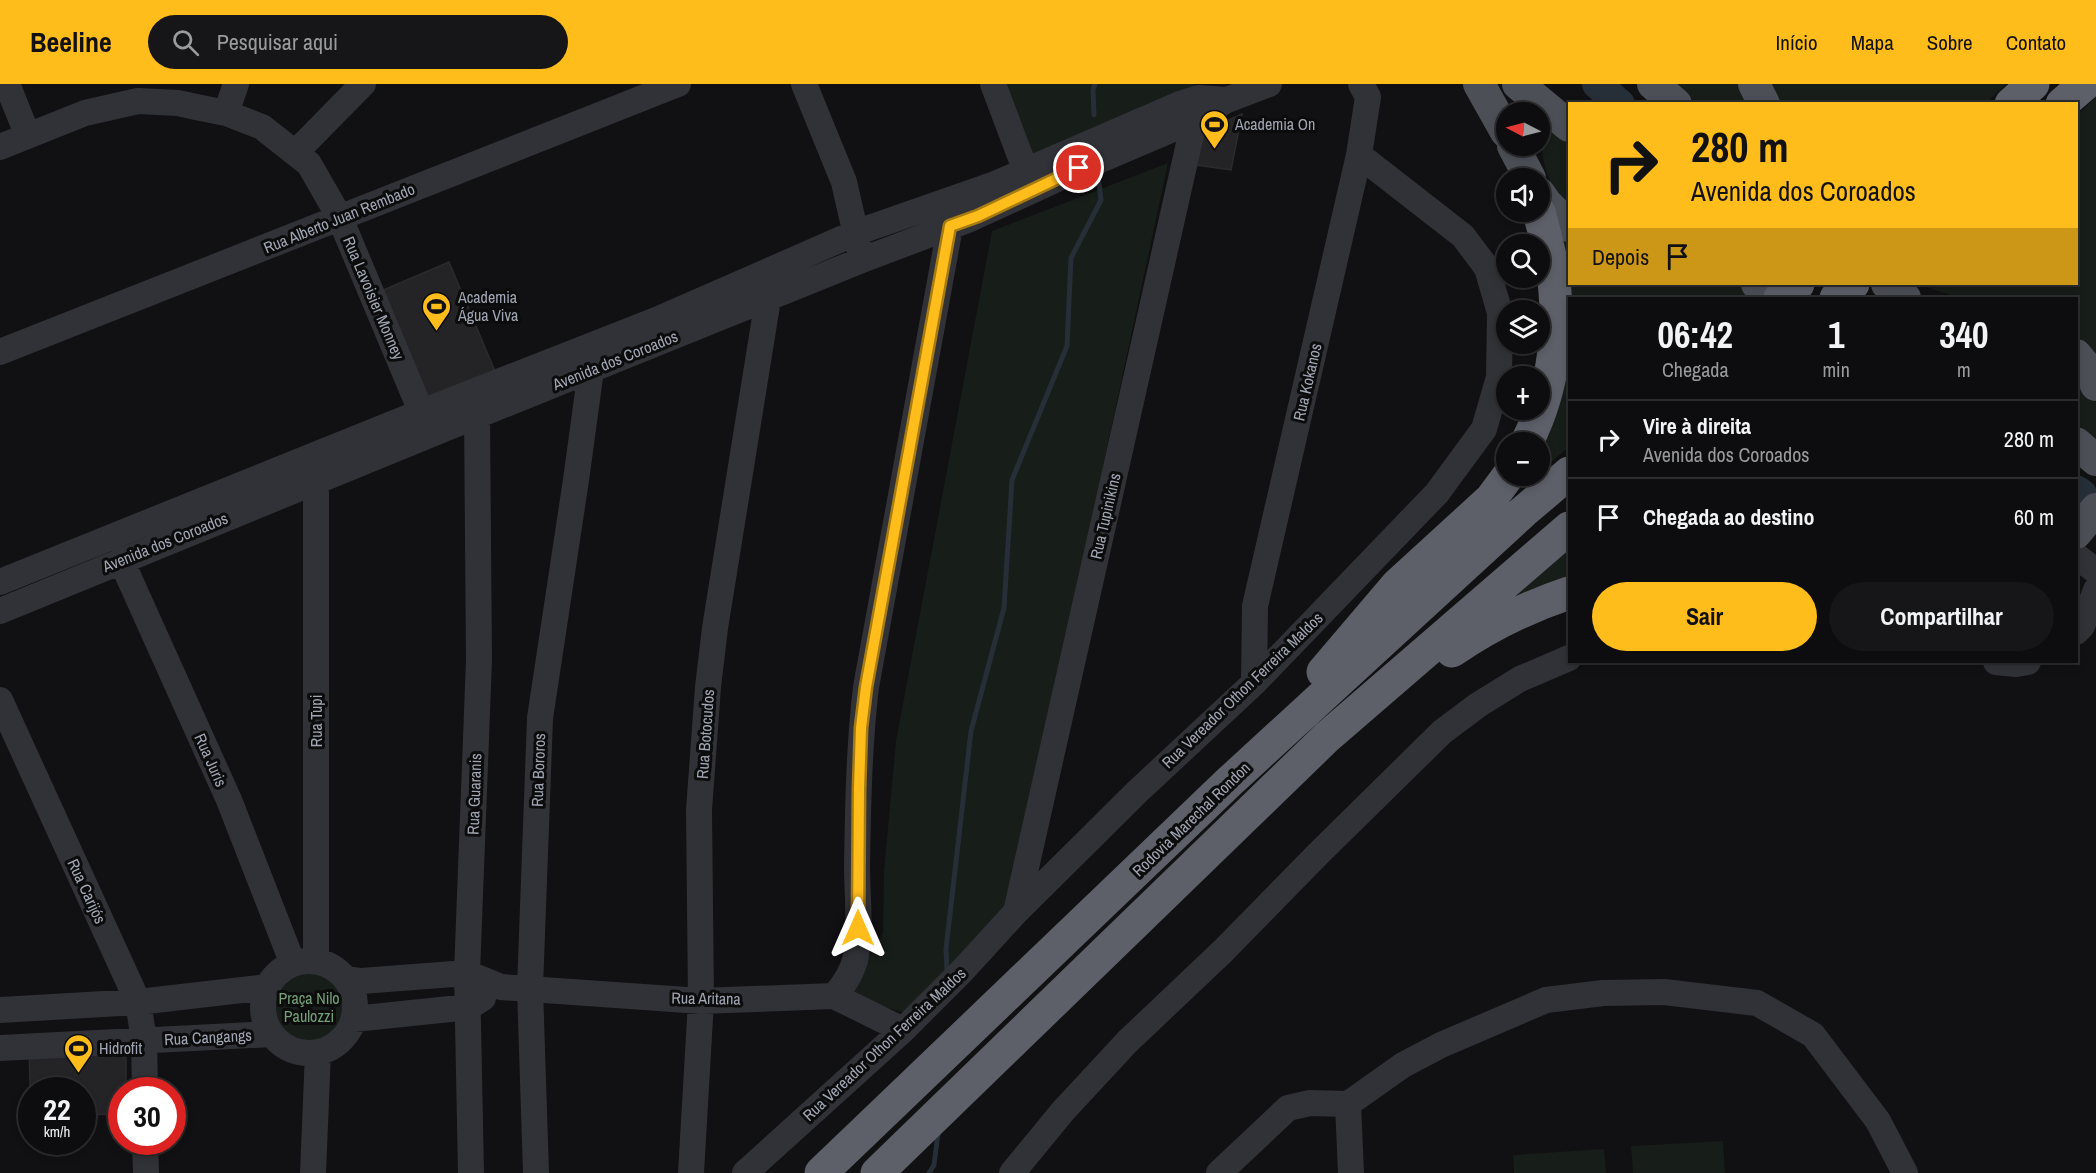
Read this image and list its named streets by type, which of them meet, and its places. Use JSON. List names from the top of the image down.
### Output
{
  "streets": {
    "highway": ["Rodovia Marechal Rondon"],
    "street": [
      "Rua Alberto Juan Rembado",
      "Rua Lavoisier Monney",
      "Avenida dos Coroados",
      "Rua Kokanos",
      "Rua Tupinikins",
      "Rua Vereador Othon Ferreira Maldos",
      "Rua Tupi",
      "Rua Botocudos",
      "Rua Juris",
      "Rua Bororos",
      "Rua Guaranis",
      "Rua Carijós",
      "Rua Aritana",
      "Rua Cangangs"
    ]
  },
  "crossings": [
    ["Rua Alberto Juan Rembado", "Rua Lavoisier Monney"],
    ["Rua Lavoisier Monney", "Avenida dos Coroados"],
    ["Avenida dos Coroados", "Rua Tupinikins"],
    ["Avenida dos Coroados", "Rua Tupi"],
    ["Avenida dos Coroados", "Rua Botocudos"],
    ["Avenida dos Coroados", "Rua Juris"],
    ["Avenida dos Coroados", "Rua Bororos"],
    ["Avenida dos Coroados", "Rua Guaranis"],
    ["Rua Kokanos", "Rua Vereador Othon Ferreira Maldos"],
    ["Rua Tupinikins", "Rua Vereador Othon Ferreira Maldos"],
    ["Rua Vereador Othon Ferreira Maldos", "Rua Aritana"],
    ["Rua Tupi", "Rua Juris"],
    ["Rua Tupi", "Rua Aritana"],
    ["Rua Tupi", "Rua Cangangs"],
    ["Rua Botocudos", "Rua Aritana"],
    ["Rua Juris", "Rua Aritana"],
    ["Rua Juris", "Rua Cangangs"],
    ["Rua Bororos", "Rua Aritana"],
    ["Rua Guaranis", "Rua Aritana"],
    ["Rua Carijós", "Rua Cangangs"],
    ["Rua Aritana", "Rua Cangangs"]
  ],
  "parks": ["Praça Nilo Paulozzi"],
  "places": {
    "sports": ["Academia On", "Academia Água Viva", "Hidrofit"]
  },
  "north": "left",
  "page": {
    "header": "Beeline",
    "search": "Pesquisar aqui",
    "nav": [
      "Início",
      "Mapa",
      "Sobre",
      "Contato"
    ],
    "map_buttons": ["+", "−"],
    "turn": ["280 m", "Avenida dos Coroados"],
    "then": "Depois",
    "eta": [
      "06:42",
      "Chegada",
      "1",
      "min",
      "340",
      "m"
    ],
    "list": [
      {
        "name": "Vire à direita",
        "note": "Avenida dos Coroados",
        "value": "280 m"
      },
      {
        "name": "Chegada ao destino",
        "value": "60 m"
      }
    ],
    "buttons": ["Sair", "Compartilhar"],
    "speed": "22 km/h",
    "limit": "30"
  }
}
